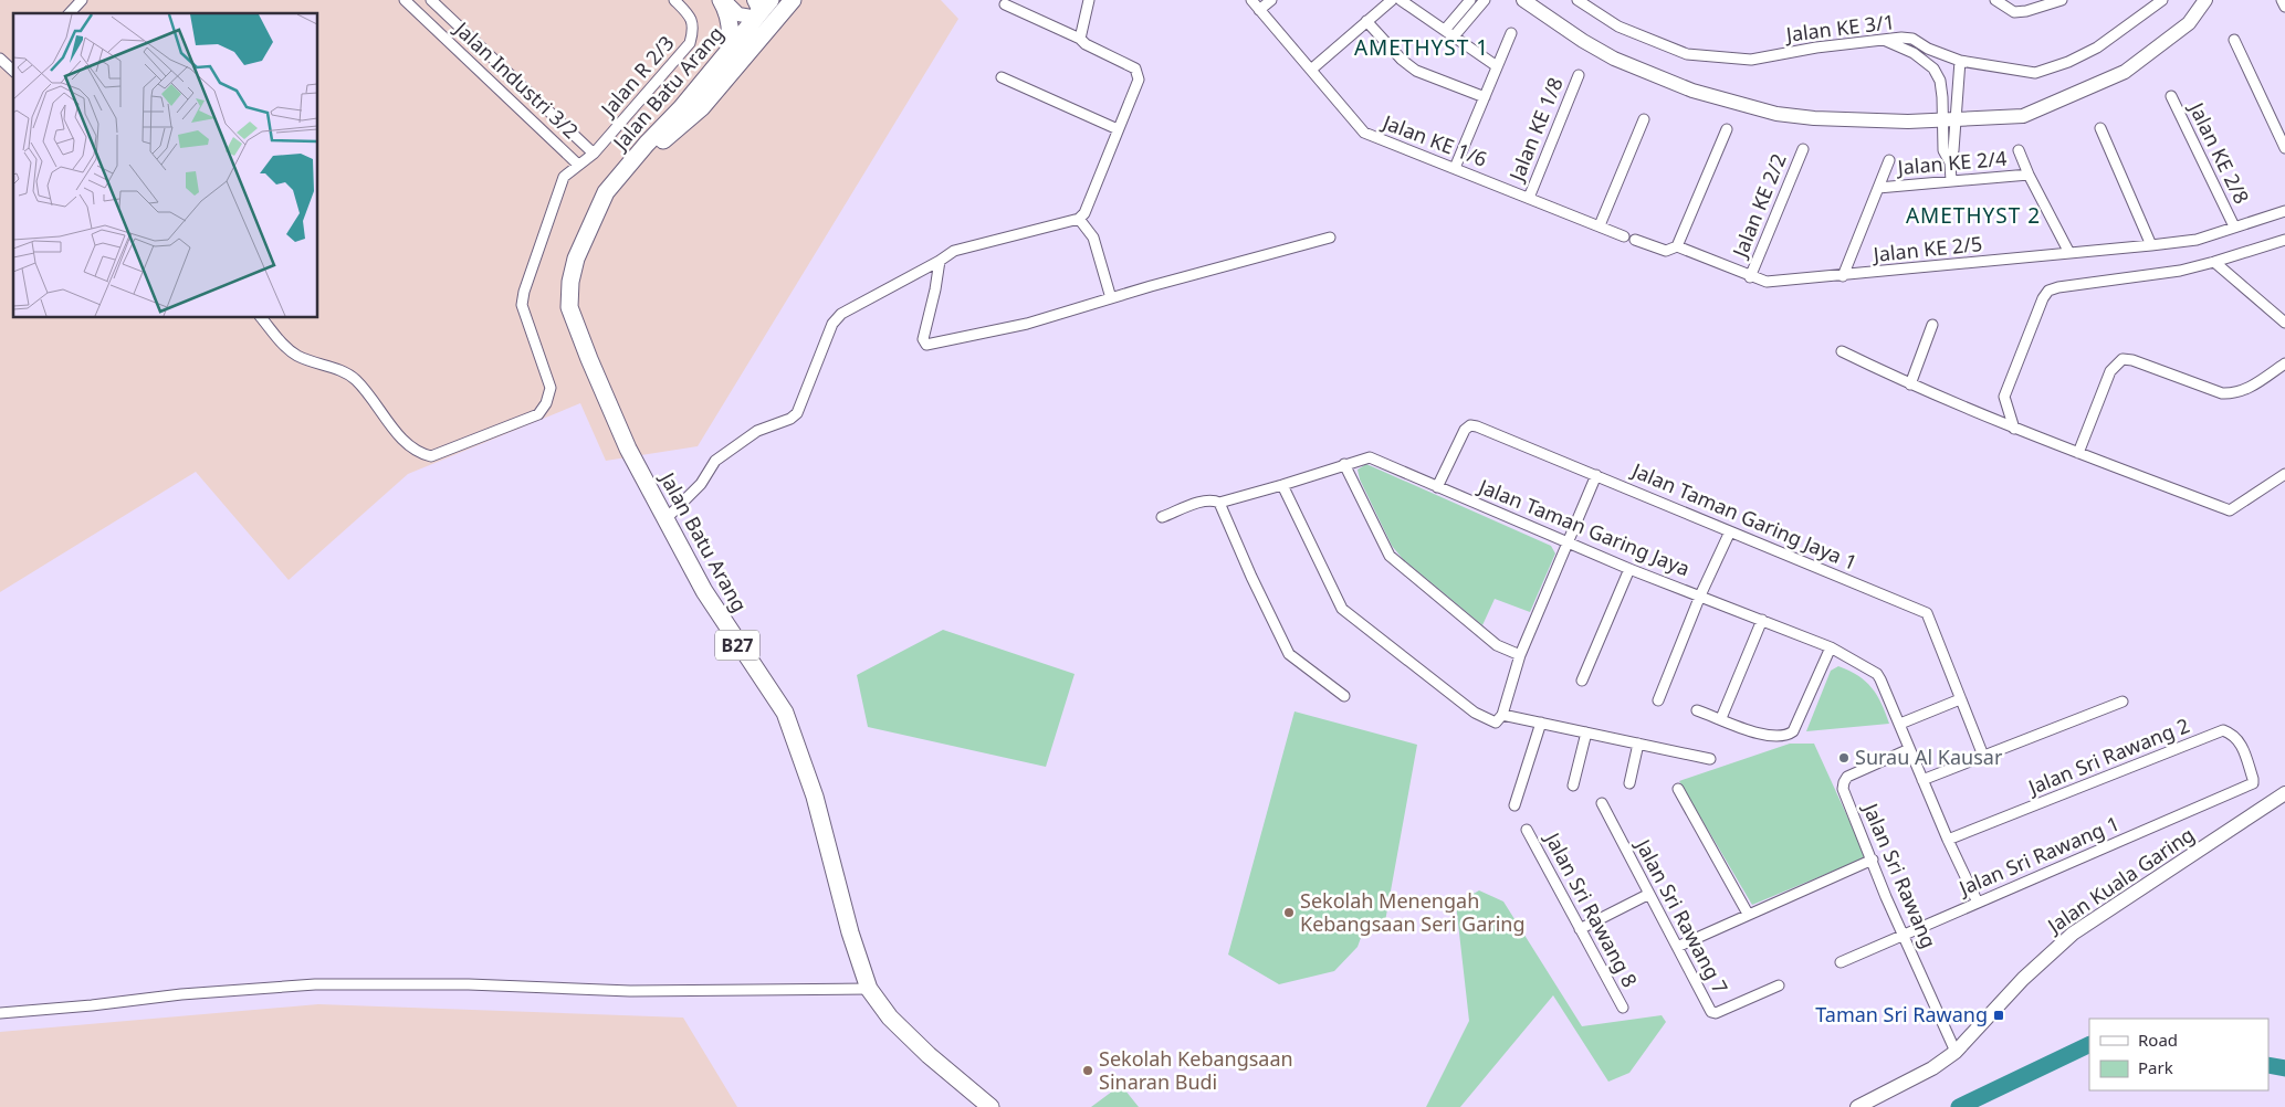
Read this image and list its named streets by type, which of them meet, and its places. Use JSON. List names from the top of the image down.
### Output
{
  "streets": {
    "main road": ["Jalan Batu Arang", "B27"],
    "street": [
      "Jalan KE 3/1",
      "Jalan R 2/3",
      "Jalan Industri 3/2",
      "Jalan KE 1/8",
      "Jalan KE 1/6",
      "Jalan KE 2/8",
      "Jalan KE 2/4",
      "Jalan KE 2/2",
      "Jalan KE 2/5",
      "Jalan Taman Garing Jaya 1",
      "Jalan Taman Garing Jaya",
      "Jalan Sri Rawang 2",
      "Jalan Sri Rawang 1",
      "Jalan Sri Rawang",
      "Jalan Kuala Garing",
      "Jalan Sri Rawang 8",
      "Jalan Sri Rawang 7"
    ]
  },
  "crossings": [
    ["Jalan R 2/3", "Jalan Industri 3/2"],
    ["Jalan KE 1/8", "Jalan KE 1/6"],
    ["Jalan KE 2/8", "Jalan KE 2/5"],
    ["Jalan KE 2/2", "Jalan KE 2/5"],
    ["Jalan Taman Garing Jaya 1", "Jalan Taman Garing Jaya"],
    ["Jalan Taman Garing Jaya", "Jalan Sri Rawang 2"],
    ["Jalan Taman Garing Jaya", "Jalan Sri Rawang 1"],
    ["Jalan Taman Garing Jaya", "Jalan Sri Rawang"],
    ["Jalan Sri Rawang 2", "Jalan Sri Rawang 1"],
    ["Jalan Sri Rawang 1", "Jalan Sri Rawang"],
    ["Jalan Sri Rawang", "Jalan Kuala Garing"]
  ],
  "districts": ["AMETHYST 1", "AMETHYST 2"],
  "places": {
    "other": ["Surau Al Kausar", "Sekolah Menengah Kebangsaan Seri Garing", "Sekolah Kebangsaan Sinaran Budi"],
    "transit": ["Taman Sri Rawang"]
  },
  "legend": ["Road", "Park"]
}
